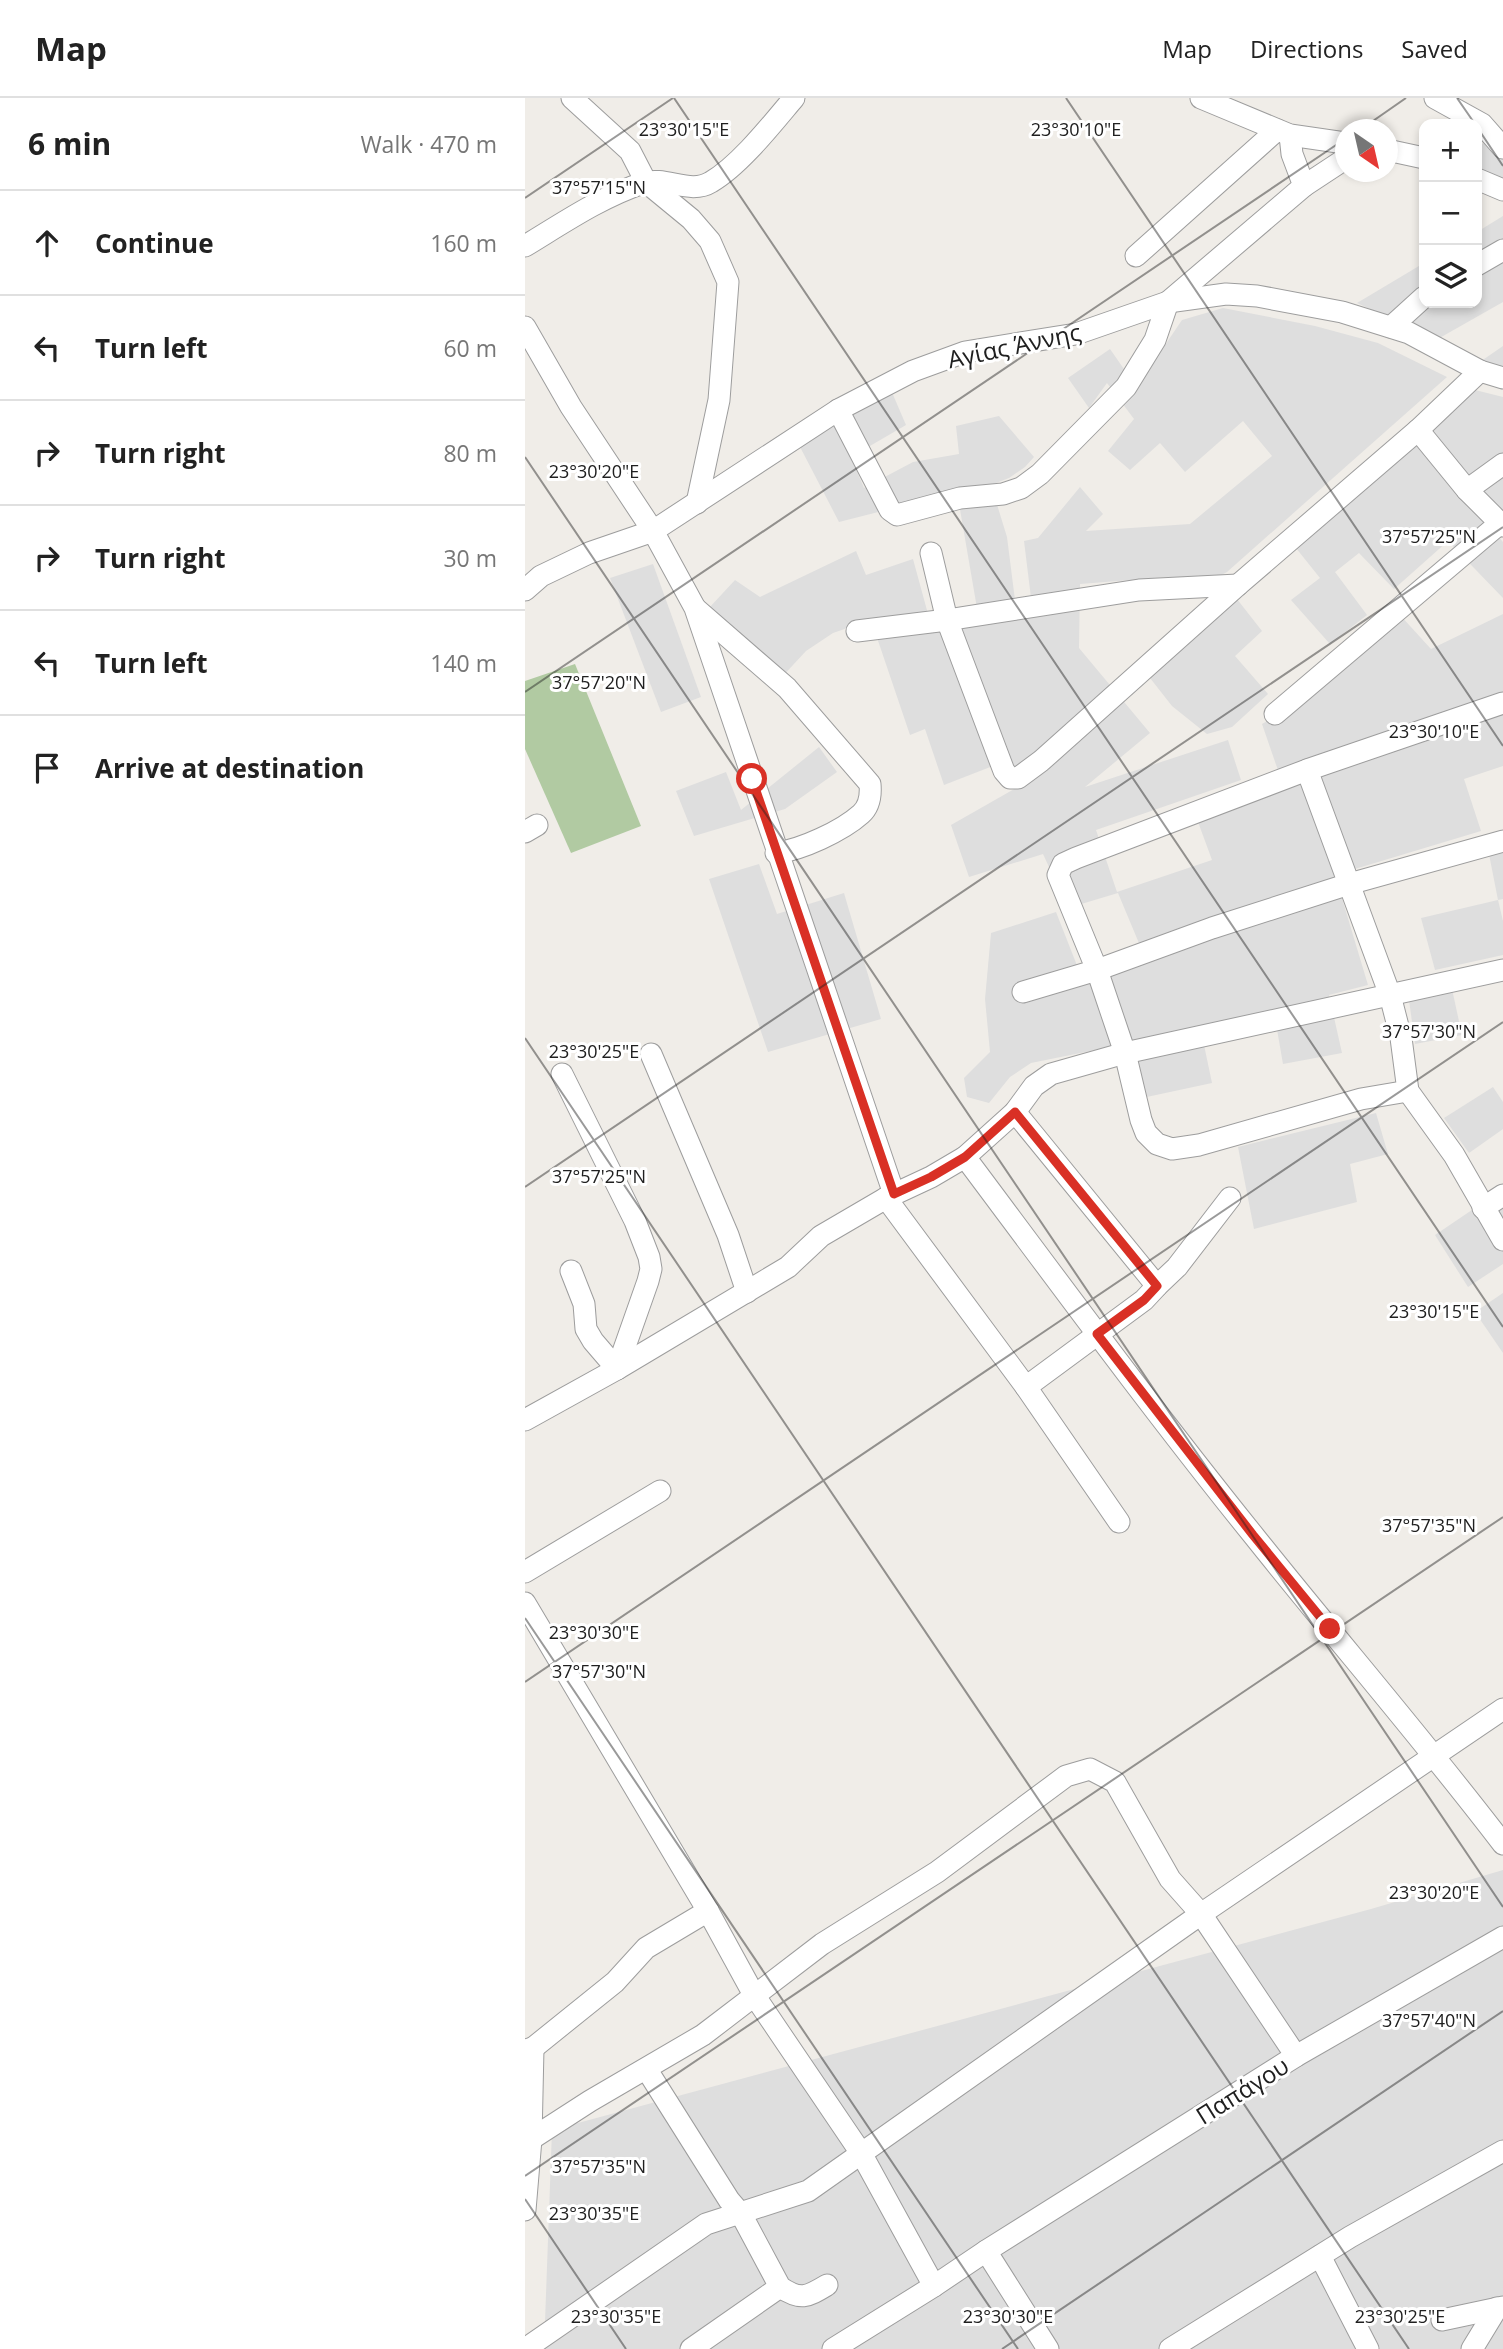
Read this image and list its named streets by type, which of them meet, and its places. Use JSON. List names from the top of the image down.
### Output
{
  "streets": {
    "street": ["Αγίας Άννης", "Παπάγου"]
  },
  "north": "bottom right",
  "page": {
    "header": "Map",
    "nav": ["Map", "Directions", "Saved"],
    "heading": ["6 min", "Walk · 470 m"],
    "map_buttons": ["+", "−"],
    "list": [
      ["Continue", "160 m"],
      ["Turn left", "60 m"],
      ["Turn right", "80 m"],
      ["Turn right", "30 m"],
      ["Turn left", "140 m"],
      "Arrive at destination"
    ]
  },
  "coordinates": [
    "23°30'15\"E",
    "23°30'10\"E",
    "37°57'15\"N",
    "23°30'20\"E",
    "37°57'25\"N",
    "37°57'20\"N",
    "37°57'30\"N",
    "23°30'25\"E",
    "37°57'35\"N",
    "23°30'30\"E",
    "37°57'40\"N",
    "23°30'35\"E"
  ]
}
